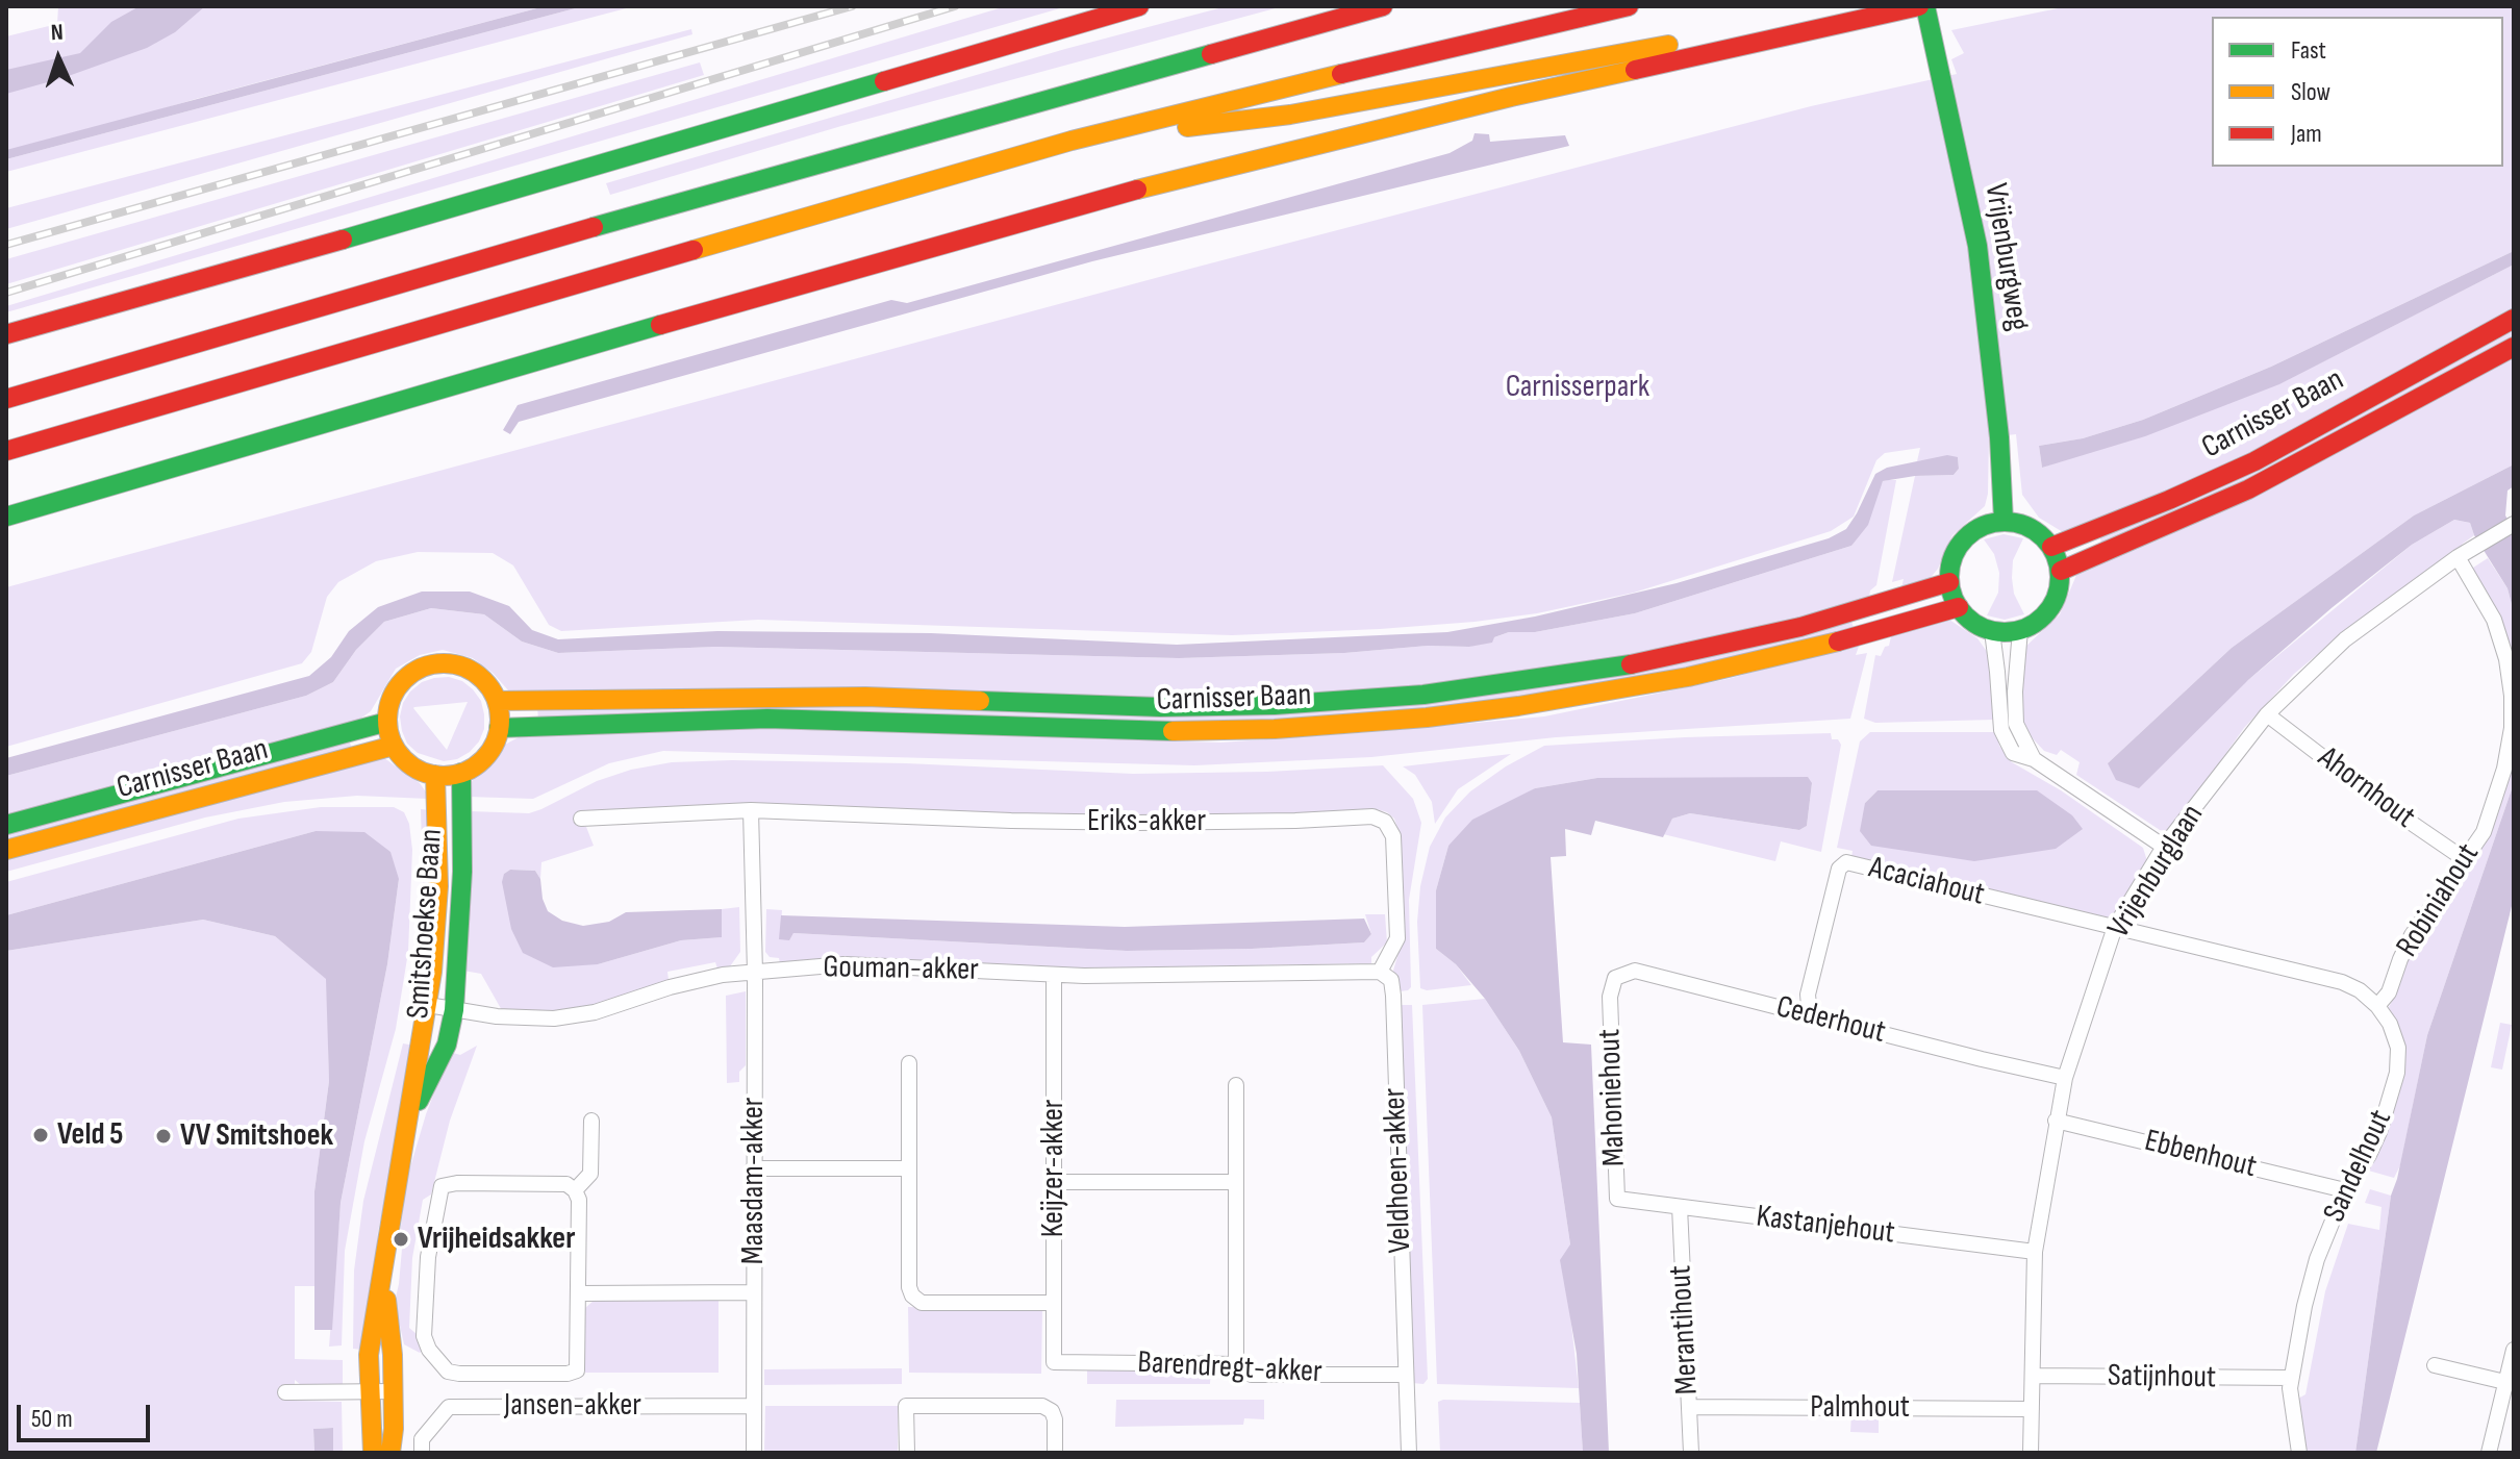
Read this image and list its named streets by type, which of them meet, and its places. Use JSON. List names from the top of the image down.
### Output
{
  "streets": {
    "main road": ["Vrijenburgweg", "Carnisser Baan", "Smitshoekse Baan"],
    "street": [
      "Ahornhout",
      "Eriks-akker",
      "Vrijenburglaan",
      "Acaciahout",
      "Robiniahout",
      "Gouman-akker",
      "Cederhout",
      "Mahoniehout",
      "Ebbenhout",
      "Sandelhout",
      "Keijzer-akker",
      "Veldhoen-akker",
      "Maasdam-akker",
      "Kastanjehout",
      "Merantihout",
      "Barendregt-akker",
      "Satijnhout",
      "Jansen-akker",
      "Palmhout"
    ]
  },
  "crossings": [
    ["Vrijenburgweg", "Carnisser Baan"],
    ["Carnisser Baan", "Smitshoekse Baan"],
    ["Ahornhout", "Vrijenburglaan"],
    ["Ahornhout", "Robiniahout"],
    ["Eriks-akker", "Gouman-akker"],
    ["Eriks-akker", "Veldhoen-akker"],
    ["Vrijenburglaan", "Acaciahout"],
    ["Vrijenburglaan", "Robiniahout"],
    ["Vrijenburglaan", "Cederhout"],
    ["Vrijenburglaan", "Ebbenhout"],
    ["Vrijenburglaan", "Sandelhout"],
    ["Vrijenburglaan", "Kastanjehout"],
    ["Vrijenburglaan", "Satijnhout"],
    ["Vrijenburglaan", "Palmhout"],
    ["Acaciahout", "Cederhout"],
    ["Acaciahout", "Sandelhout"],
    ["Robiniahout", "Sandelhout"],
    ["Smitshoekse Baan", "Gouman-akker"],
    ["Gouman-akker", "Keijzer-akker"],
    ["Gouman-akker", "Veldhoen-akker"],
    ["Gouman-akker", "Maasdam-akker"],
    ["Cederhout", "Mahoniehout"],
    ["Mahoniehout", "Kastanjehout"],
    ["Ebbenhout", "Sandelhout"],
    ["Sandelhout", "Satijnhout"],
    ["Keijzer-akker", "Barendregt-akker"],
    ["Veldhoen-akker", "Barendregt-akker"],
    ["Maasdam-akker", "Jansen-akker"],
    ["Kastanjehout", "Merantihout"],
    ["Merantihout", "Palmhout"]
  ],
  "parks": ["Carnisserpark"],
  "places": ["Veld 5", "VV Smitshoek", "Vrijheidsakker"],
  "legend": ["Fast", "Slow", "Jam"],
  "scale_bar": "50 m",
  "north": "top"
}
